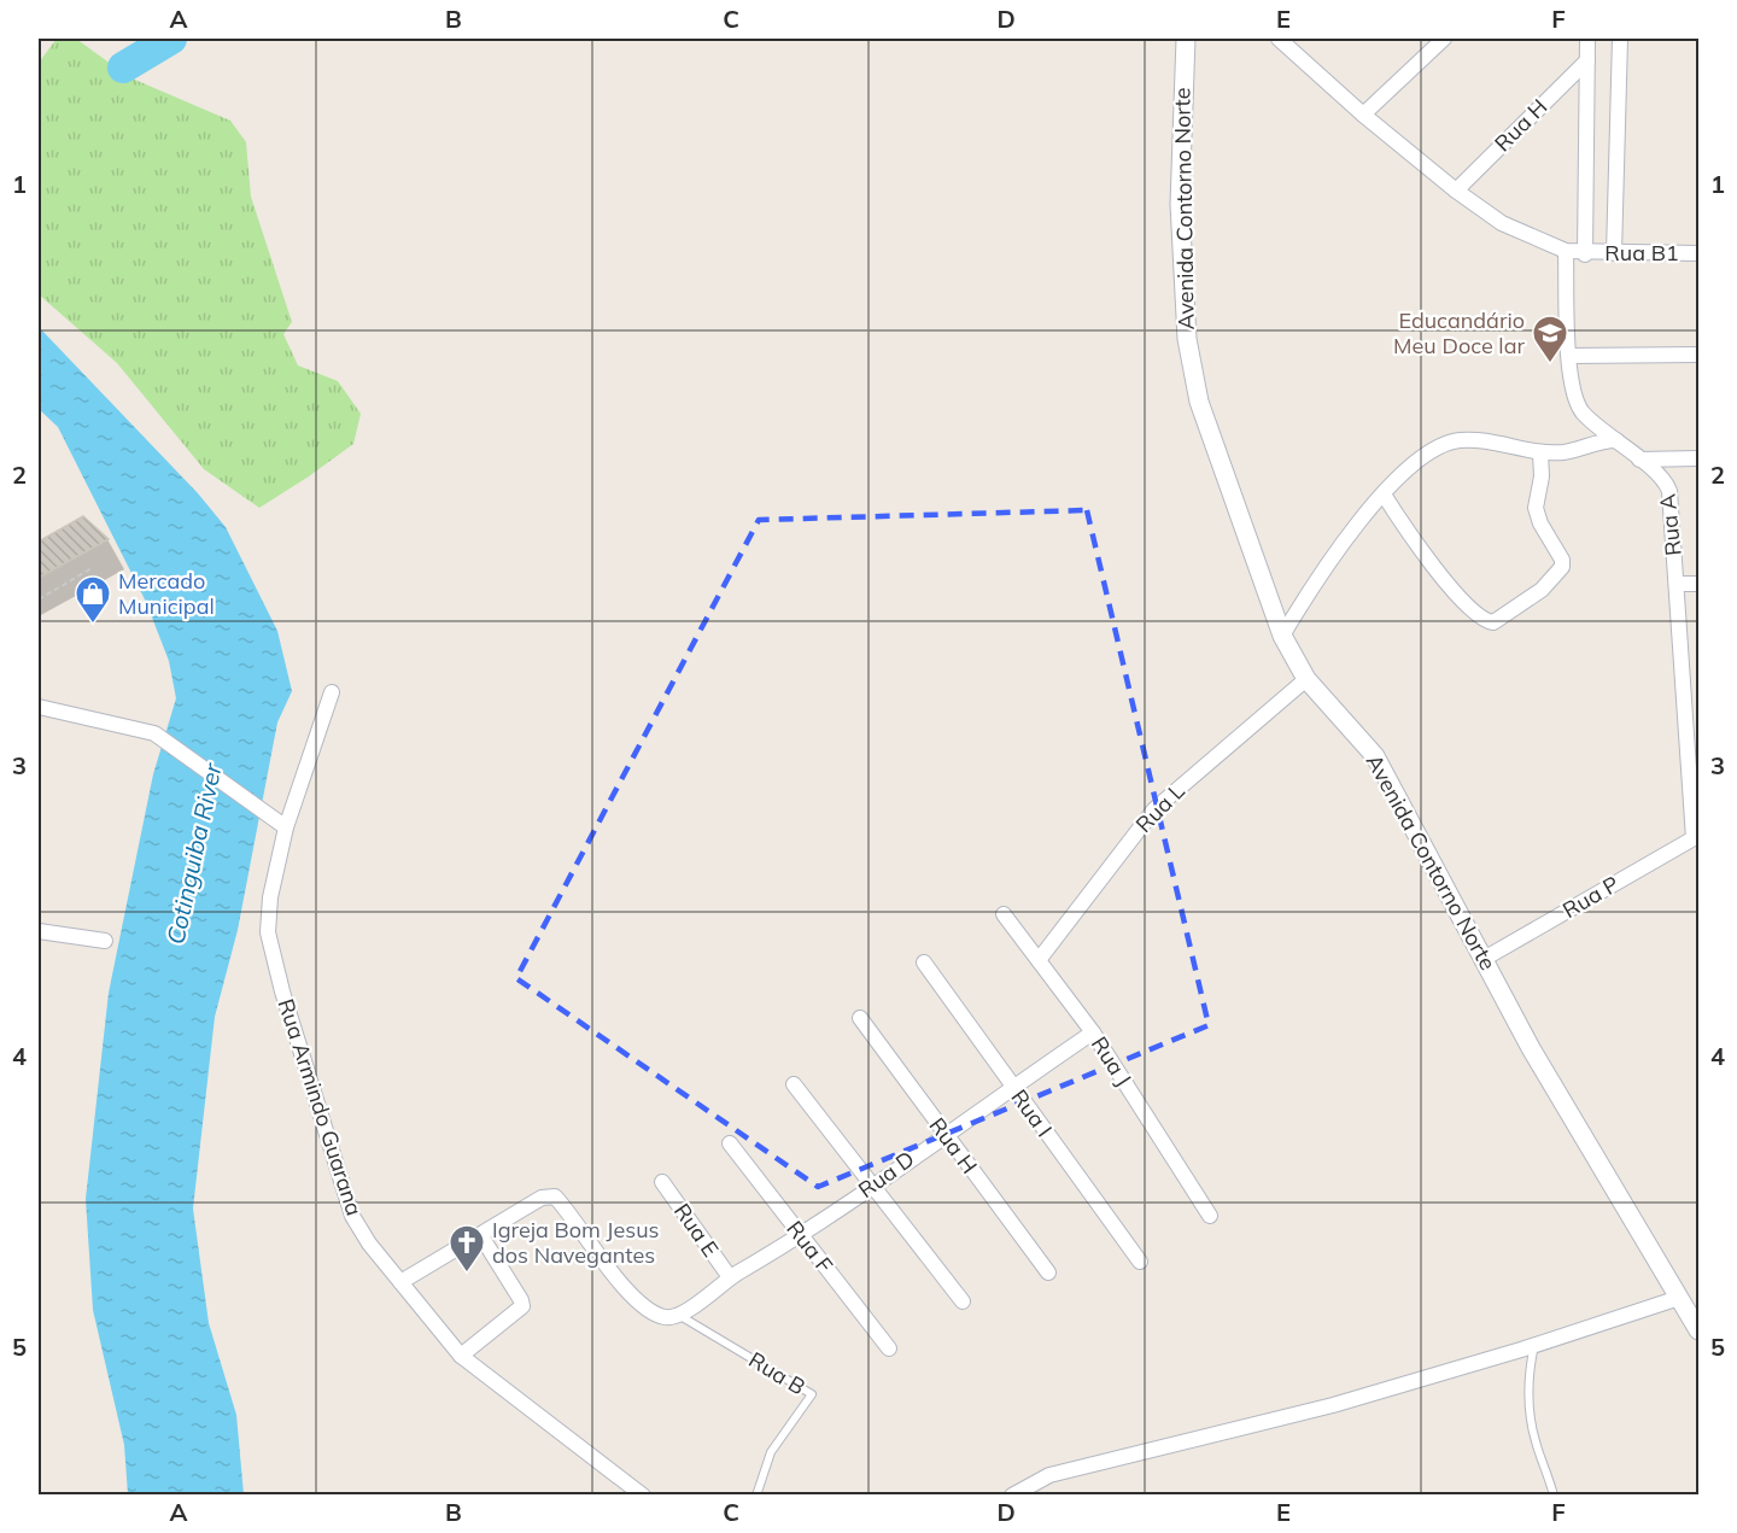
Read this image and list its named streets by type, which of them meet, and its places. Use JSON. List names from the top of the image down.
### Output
{
  "streets": {
    "street": [
      "Rua H",
      "Avenida Contorno Norte",
      "Rua B1",
      "Rua A",
      "Rua L",
      "Rua P",
      "Rua J",
      "Rua Armindo Guarana",
      "Rua I",
      "Rua D",
      "Rua E",
      "Rua F"
    ],
    "lane": ["Rua B"]
  },
  "crossings": [
    ["Rua H", "Rua B1"],
    ["Rua H", "Rua D"],
    ["Avenida Contorno Norte", "Rua L"],
    ["Avenida Contorno Norte", "Rua P"],
    ["Rua B1", "Rua A"],
    ["Rua A", "Rua P"],
    ["Rua L", "Rua J"],
    ["Rua J", "Rua D"],
    ["Rua I", "Rua D"],
    ["Rua D", "Rua E"],
    ["Rua D", "Rua F"],
    ["Rua D", "Rua B"]
  ],
  "water": ["Cotinguiba River"],
  "places": {
    "school or university": ["Educandário Meu Doce lar"],
    "shop": ["Mercado Municipal"],
    "church": ["Igreja Bom Jesus dos Navegantes"]
  },
  "grid": {
    "columns": [
      "A",
      "B",
      "C",
      "D",
      "E",
      "F"
    ],
    "rows": [
      "1",
      "2",
      "3",
      "4",
      "5"
    ]
  }
}
